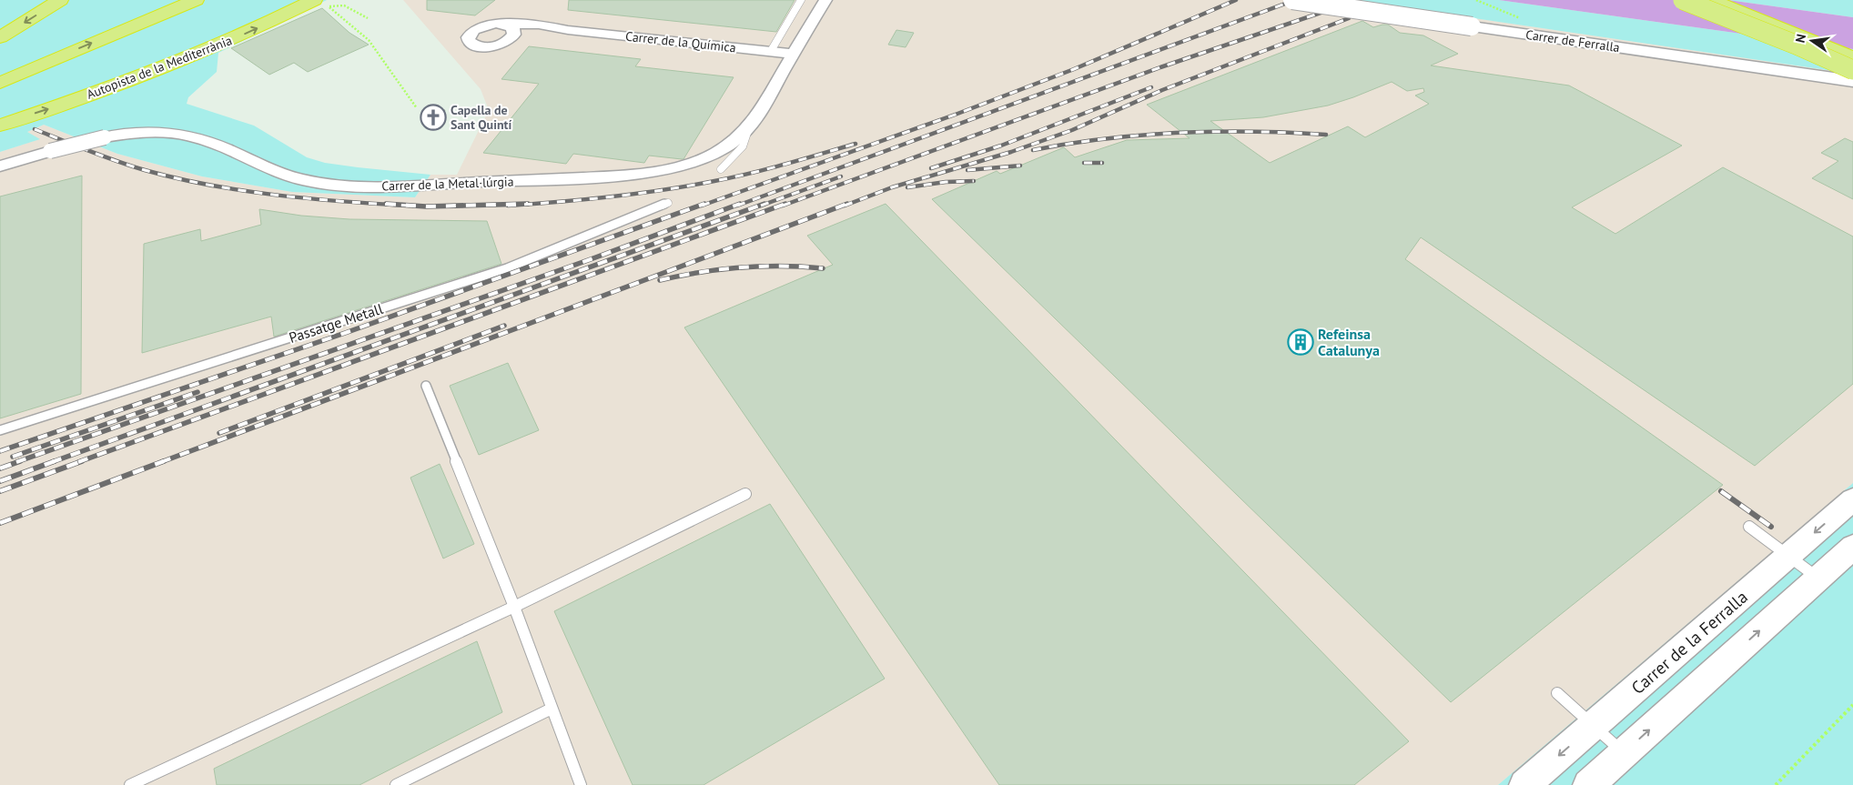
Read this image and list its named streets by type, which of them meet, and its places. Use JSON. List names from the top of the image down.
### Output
{
  "streets": {
    "highway": ["Autopista de la Mediterrània"],
    "street": [
      "Carrer de Ferralla",
      "Carrer de la Química",
      "Carrer de la Metal·lúrgia",
      "Carrer de la Ferralla"
    ],
    "lane": ["Passatge Metall"]
  },
  "crossings": [
    ["Carrer de la Química", "Carrer de la Metal·lúrgia"]
  ],
  "places": {
    "church": ["Capella de Sant Quintí"],
    "building": ["Refeinsa Catalunya"]
  },
  "north": "left"
}
